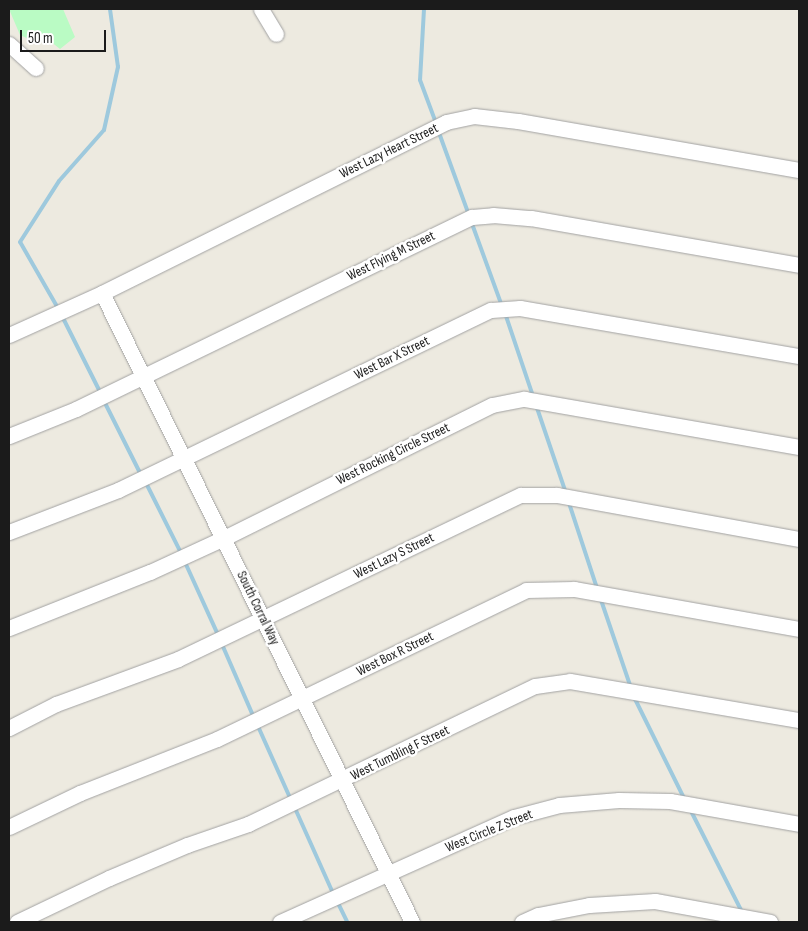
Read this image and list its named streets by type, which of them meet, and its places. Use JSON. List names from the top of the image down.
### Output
{
  "streets": {
    "street": [
      "West Lazy Heart Street",
      "West Flying M Street",
      "West Bar X Street",
      "West Rocking Circle Street",
      "West Lazy S Street",
      "South Corral Way",
      "West Box R Street",
      "West Tumbling F Street",
      "West Circle Z Street"
    ]
  },
  "crossings": [
    ["West Lazy Heart Street", "South Corral Way"],
    ["West Flying M Street", "South Corral Way"],
    ["West Bar X Street", "South Corral Way"],
    ["West Rocking Circle Street", "South Corral Way"],
    ["West Lazy S Street", "South Corral Way"],
    ["South Corral Way", "West Box R Street"],
    ["South Corral Way", "West Tumbling F Street"],
    ["South Corral Way", "West Circle Z Street"]
  ],
  "scale_bar": "50 m"
}
